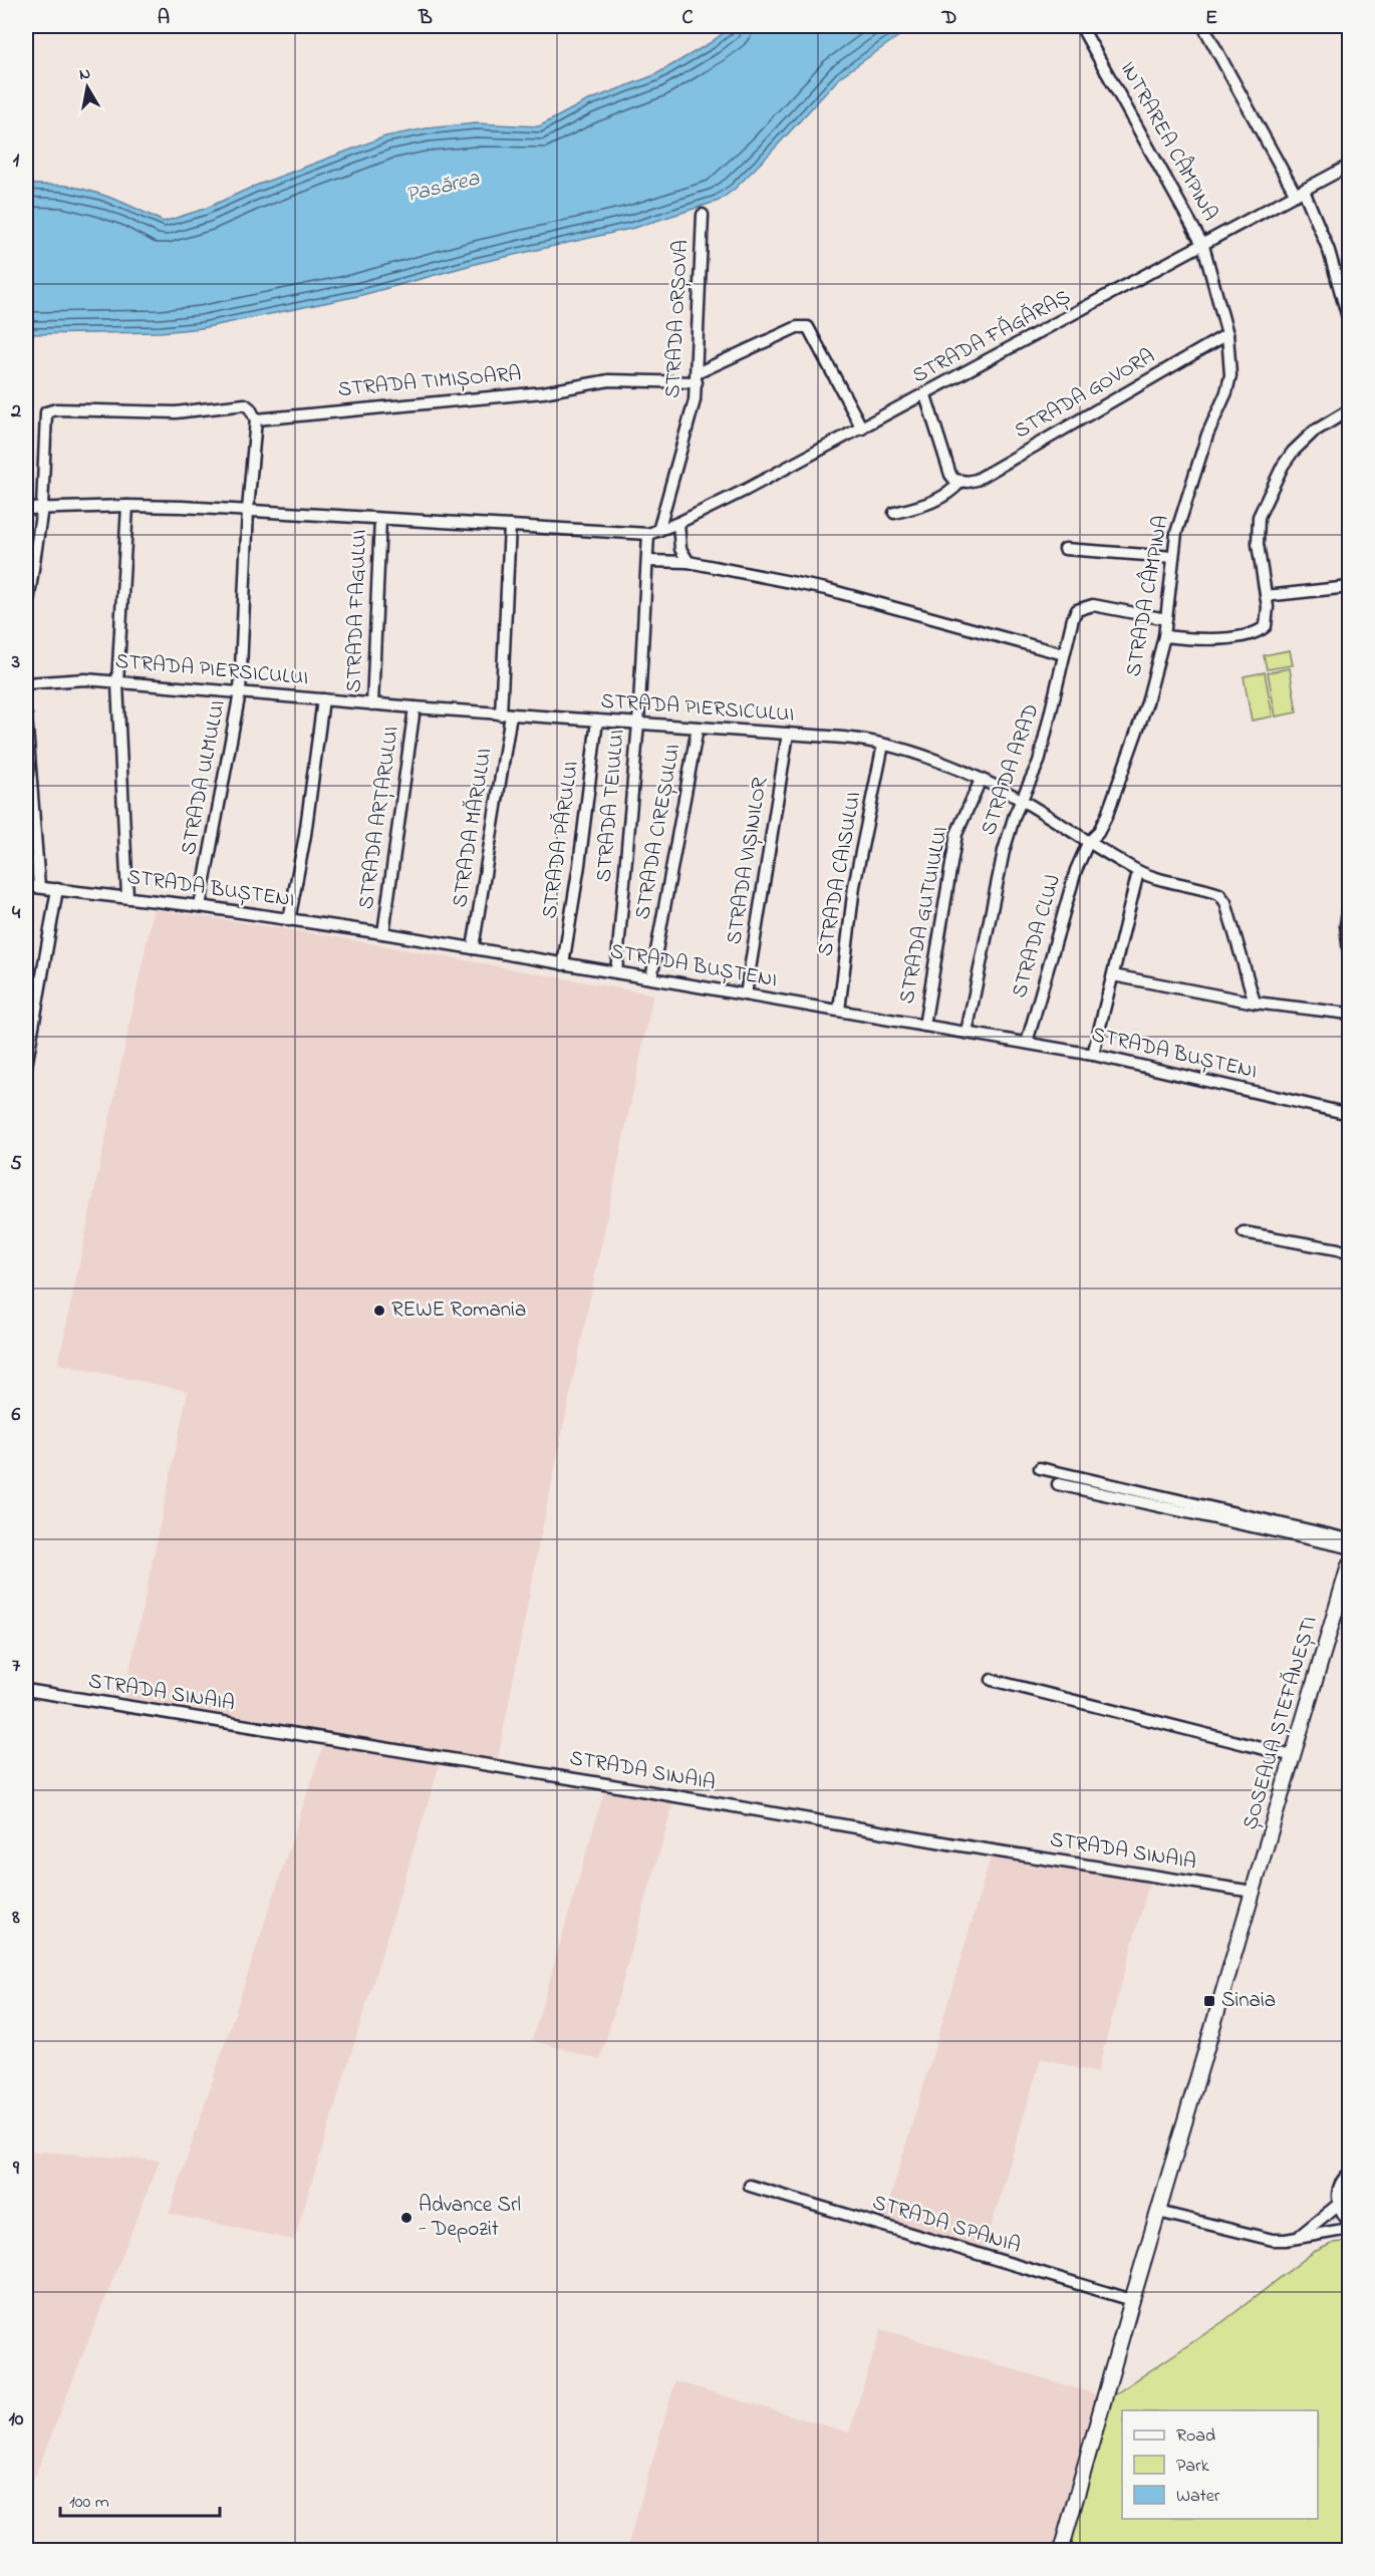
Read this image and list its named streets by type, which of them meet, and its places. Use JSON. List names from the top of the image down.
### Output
{
  "streets": {
    "main road": ["ȘOSEAUA ȘTEFĂNEȘTI"],
    "street": [
      "INTRAREA CÂMPINA",
      "STRADA ORȘOVA",
      "STRADA FĂGĂRAȘ",
      "STRADA TIMIȘOARA",
      "STRADA GOVORA",
      "STRADA CÂMPINA",
      "STRADA FAGULUI",
      "STRADA PIERSICULUI",
      "STRADA ARAD",
      "STRADA ULMULUI",
      "STRADA TEIULUI",
      "STRADA ARȚARULUI",
      "STRADA MĂRULUI",
      "STRADA CIREȘULUI",
      "STRADA PĂRULUI",
      "STRADA VIȘINILOR",
      "STRADA CAISULUI",
      "STRADA BUȘTENI",
      "STRADA GUTUIULUI",
      "STRADA CLUJ",
      "STRADA SINAIA",
      "STRADA SPANIA"
    ]
  },
  "crossings": [
    ["INTRAREA CÂMPINA", "STRADA FĂGĂRAȘ"],
    ["INTRAREA CÂMPINA", "STRADA CÂMPINA"],
    ["STRADA ORȘOVA", "STRADA FĂGĂRAȘ"],
    ["STRADA ORȘOVA", "STRADA TIMIȘOARA"],
    ["STRADA ORȘOVA", "STRADA TEIULUI"],
    ["STRADA FĂGĂRAȘ", "STRADA TIMIȘOARA"],
    ["STRADA FĂGĂRAȘ", "STRADA CÂMPINA"],
    ["STRADA FĂGĂRAȘ", "STRADA TEIULUI"],
    ["STRADA GOVORA", "STRADA CÂMPINA"],
    ["STRADA CÂMPINA", "STRADA PIERSICULUI"],
    ["STRADA CÂMPINA", "STRADA ARAD"],
    ["STRADA CÂMPINA", "STRADA CLUJ"],
    ["STRADA FAGULUI", "STRADA PIERSICULUI"],
    ["STRADA PIERSICULUI", "STRADA ARAD"],
    ["STRADA PIERSICULUI", "STRADA ULMULUI"],
    ["STRADA PIERSICULUI", "STRADA TEIULUI"],
    ["STRADA PIERSICULUI", "STRADA ARȚARULUI"],
    ["STRADA PIERSICULUI", "STRADA MĂRULUI"],
    ["STRADA PIERSICULUI", "STRADA CIREȘULUI"],
    ["STRADA PIERSICULUI", "STRADA PĂRULUI"],
    ["STRADA PIERSICULUI", "STRADA VIȘINILOR"],
    ["STRADA PIERSICULUI", "STRADA CAISULUI"],
    ["STRADA PIERSICULUI", "STRADA GUTUIULUI"],
    ["STRADA PIERSICULUI", "STRADA CLUJ"],
    ["STRADA ARAD", "STRADA BUȘTENI"],
    ["STRADA ULMULUI", "STRADA BUȘTENI"],
    ["STRADA TEIULUI", "STRADA BUȘTENI"],
    ["STRADA ARȚARULUI", "STRADA BUȘTENI"],
    ["STRADA MĂRULUI", "STRADA BUȘTENI"],
    ["STRADA CIREȘULUI", "STRADA BUȘTENI"],
    ["STRADA PĂRULUI", "STRADA BUȘTENI"],
    ["STRADA VIȘINILOR", "STRADA BUȘTENI"],
    ["STRADA CAISULUI", "STRADA BUȘTENI"],
    ["STRADA BUȘTENI", "STRADA GUTUIULUI"],
    ["STRADA BUȘTENI", "STRADA CLUJ"],
    ["STRADA SINAIA", "ȘOSEAUA ȘTEFĂNEȘTI"],
    ["ȘOSEAUA ȘTEFĂNEȘTI", "STRADA SPANIA"]
  ],
  "water": ["Pasărea"],
  "places": {
    "other": ["REWE Romania", "Advance Srl - Depozit"],
    "transit": ["Sinaia"]
  },
  "legend": ["Road", "Park", "Water"],
  "scale_bar": "100 m",
  "north": "top",
  "grid": {
    "columns": [
      "A",
      "B",
      "C",
      "D",
      "E"
    ],
    "rows": [
      "1",
      "2",
      "3",
      "4",
      "5",
      "6",
      "7",
      "8",
      "9",
      "10"
    ]
  }
}
